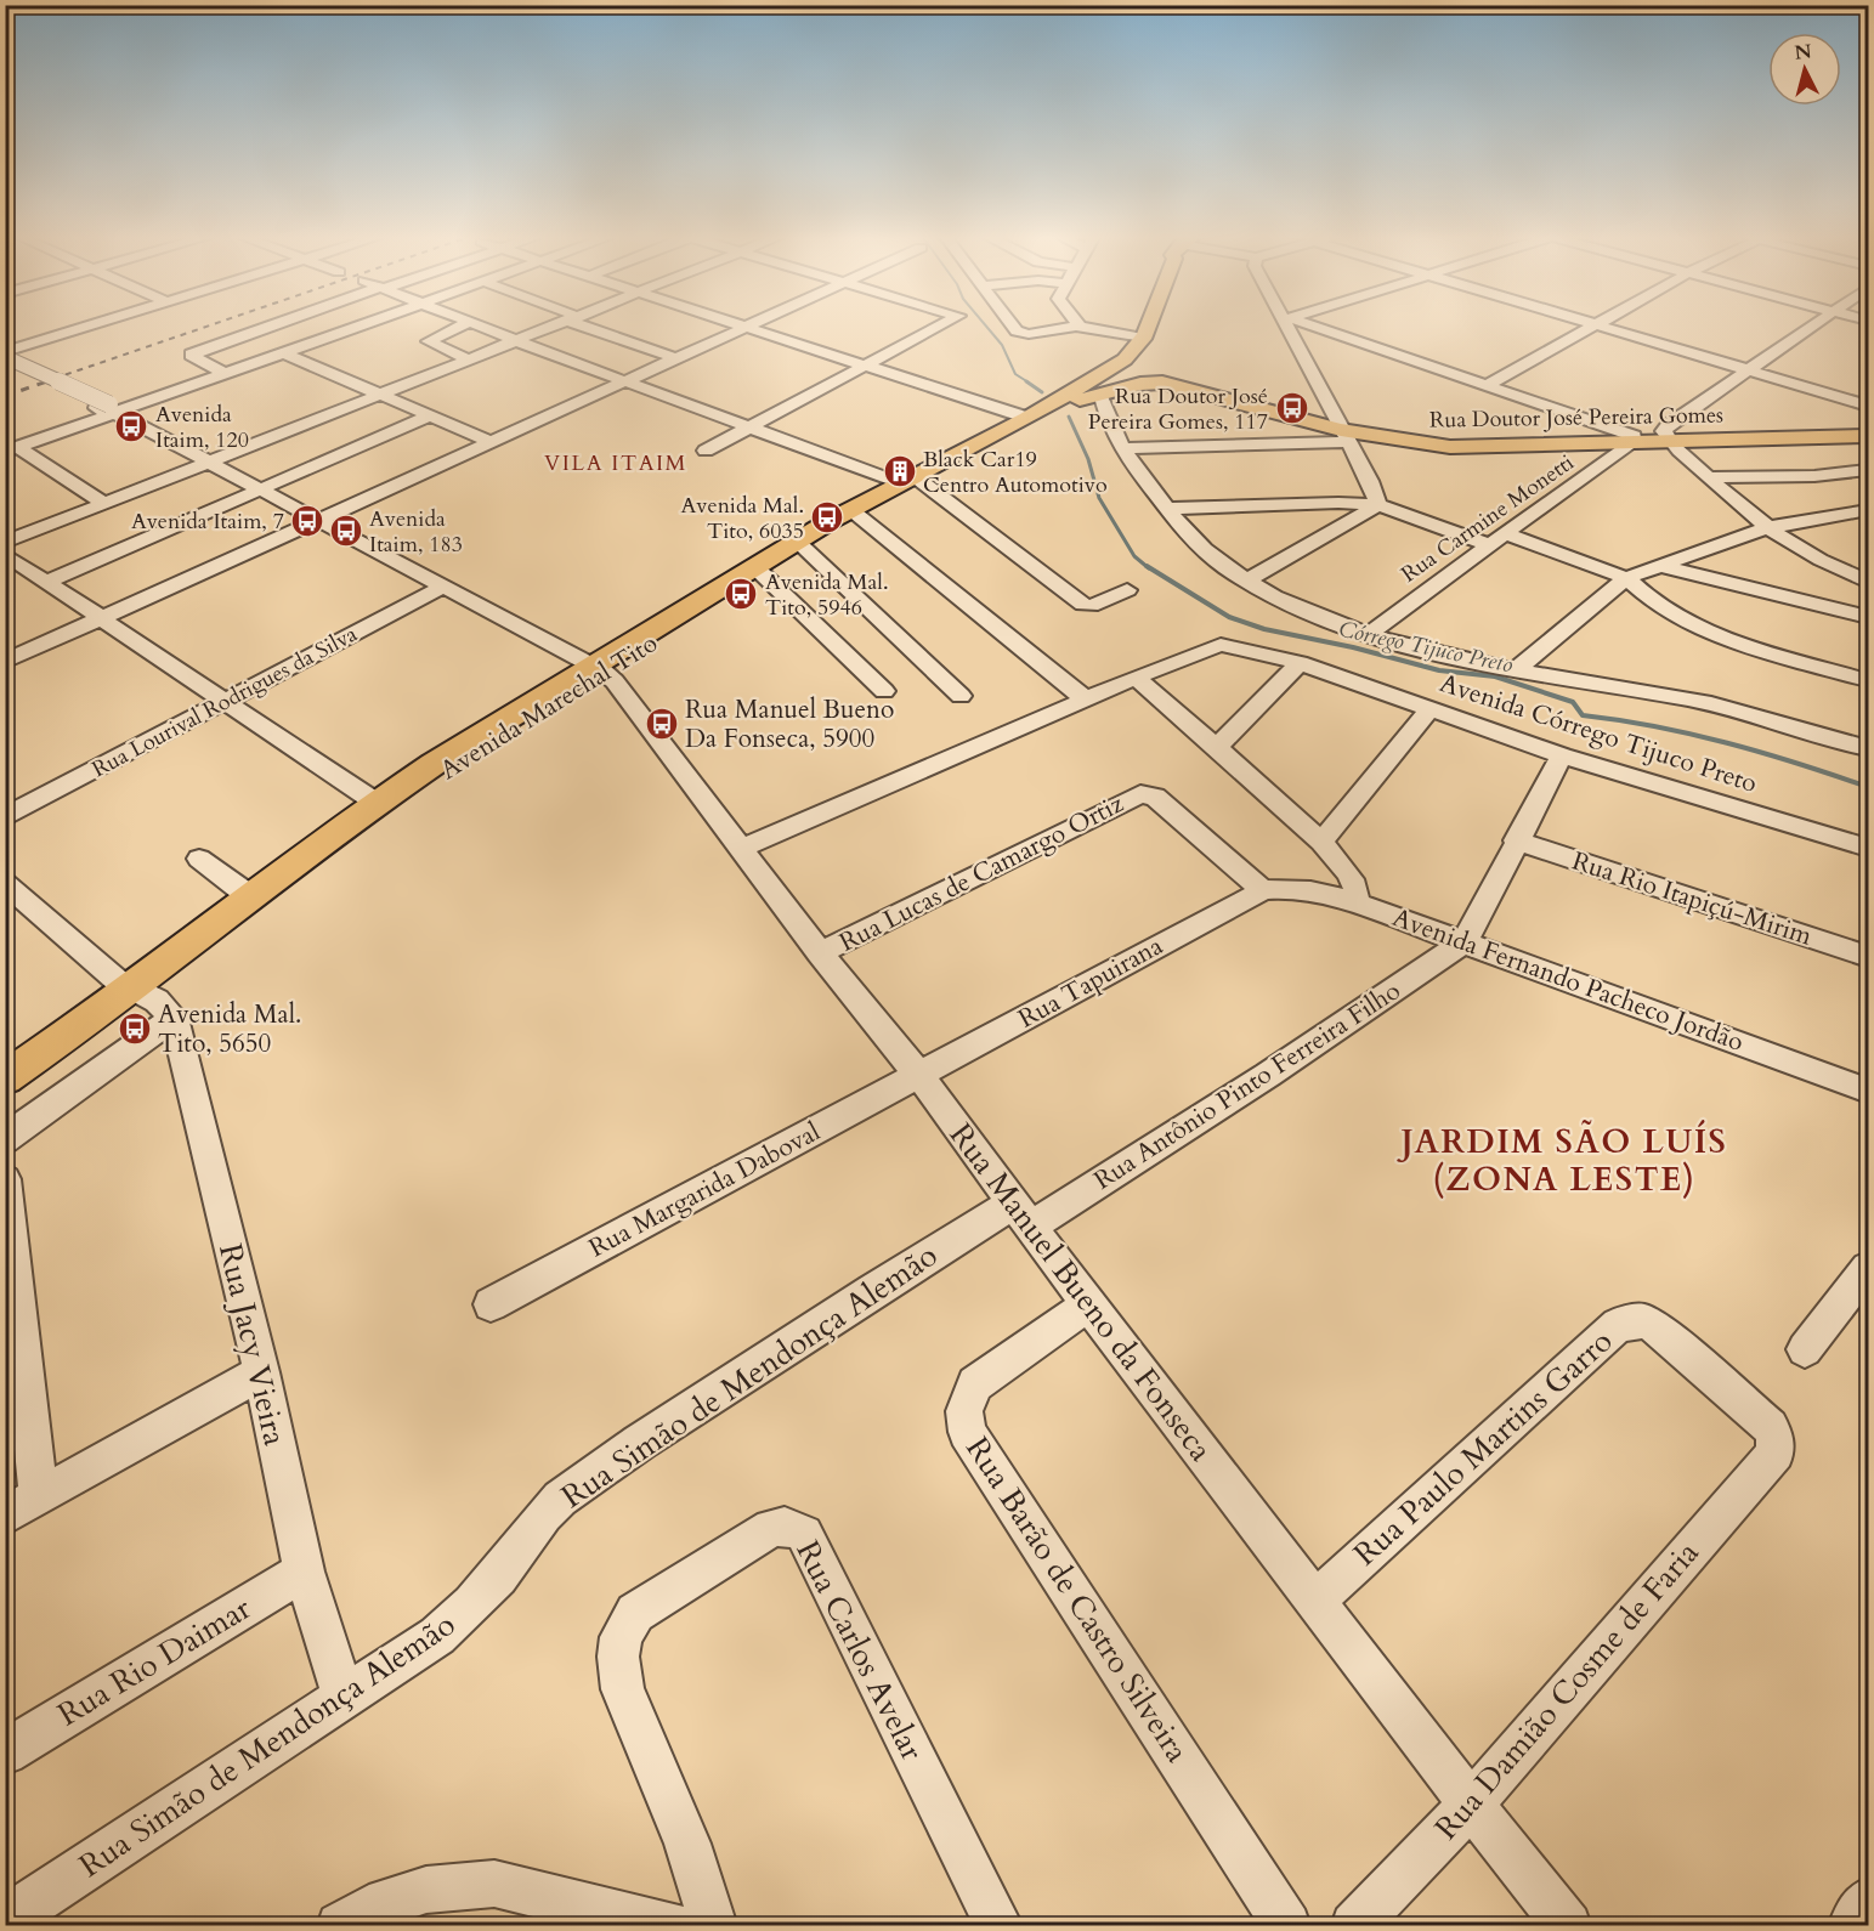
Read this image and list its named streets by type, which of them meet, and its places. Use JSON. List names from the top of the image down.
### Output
{
  "streets": {
    "main road": ["Rua Doutor José Pereira Gomes", "Avenida Marechal Tito"],
    "street": [
      "Rua Carmine Monetti",
      "Rua Lourival Rodrigues da Silva",
      "Avenida Córrego Tijuco Preto",
      "Rua Lucas de Camargo Ortiz",
      "Rua Rio Itapiçú-Mirim",
      "Avenida Fernando Pacheco Jordão",
      "Rua Tapuirana",
      "Rua Antônio Pinto Ferreira Filho",
      "Rua Margarida Daboval",
      "Rua Manuel Bueno da Fonseca",
      "Rua Jacy Vieira",
      "Rua Simão de Mendonça Alemão",
      "Rua Paulo Martins Garro",
      "Rua Barão de Castro Silveira",
      "Rua Carlos Avelar",
      "Rua Rio Daimar",
      "Rua Damião Cosme de Faria"
    ]
  },
  "crossings": [
    ["Rua Doutor José Pereira Gomes", "Rua Carmine Monetti"],
    ["Rua Doutor José Pereira Gomes", "Avenida Marechal Tito"],
    ["Rua Doutor José Pereira Gomes", "Avenida Córrego Tijuco Preto"],
    ["Rua Carmine Monetti", "Avenida Córrego Tijuco Preto"],
    ["Rua Lourival Rodrigues da Silva", "Rua Manuel Bueno da Fonseca"],
    ["Avenida Marechal Tito", "Rua Manuel Bueno da Fonseca"],
    ["Avenida Marechal Tito", "Rua Jacy Vieira"],
    ["Rua Lucas de Camargo Ortiz", "Avenida Fernando Pacheco Jordão"],
    ["Rua Lucas de Camargo Ortiz", "Rua Tapuirana"],
    ["Rua Lucas de Camargo Ortiz", "Rua Manuel Bueno da Fonseca"],
    ["Avenida Fernando Pacheco Jordão", "Rua Tapuirana"],
    ["Avenida Fernando Pacheco Jordão", "Rua Antônio Pinto Ferreira Filho"],
    ["Rua Tapuirana", "Rua Margarida Daboval"],
    ["Rua Tapuirana", "Rua Manuel Bueno da Fonseca"],
    ["Rua Antônio Pinto Ferreira Filho", "Rua Manuel Bueno da Fonseca"],
    ["Rua Antônio Pinto Ferreira Filho", "Rua Simão de Mendonça Alemão"],
    ["Rua Margarida Daboval", "Rua Manuel Bueno da Fonseca"],
    ["Rua Manuel Bueno da Fonseca", "Rua Simão de Mendonça Alemão"],
    ["Rua Manuel Bueno da Fonseca", "Rua Paulo Martins Garro"],
    ["Rua Manuel Bueno da Fonseca", "Rua Barão de Castro Silveira"],
    ["Rua Manuel Bueno da Fonseca", "Rua Damião Cosme de Faria"],
    ["Rua Jacy Vieira", "Rua Simão de Mendonça Alemão"],
    ["Rua Jacy Vieira", "Rua Rio Daimar"],
    ["Rua Paulo Martins Garro", "Rua Damião Cosme de Faria"]
  ],
  "districts": ["VILA ITAIM", "JARDIM SÃO LUÍS (ZONA LESTE)"],
  "water": ["Córrego Tijuco Preto"],
  "places": {
    "bus stop": [
      "Rua Doutor José Pereira Gomes, 117",
      "Avenida Itaim, 120",
      "Avenida Mal. Tito, 6035",
      "Avenida Itaim, 7",
      "Avenida Itaim, 183",
      "Avenida Mal. Tito, 5946",
      "Rua Manuel Bueno Da Fonseca, 5900",
      "Avenida Mal. Tito, 5650"
    ],
    "building": ["Black Car19 Centro Automotivo"]
  },
  "north": "top"
}
